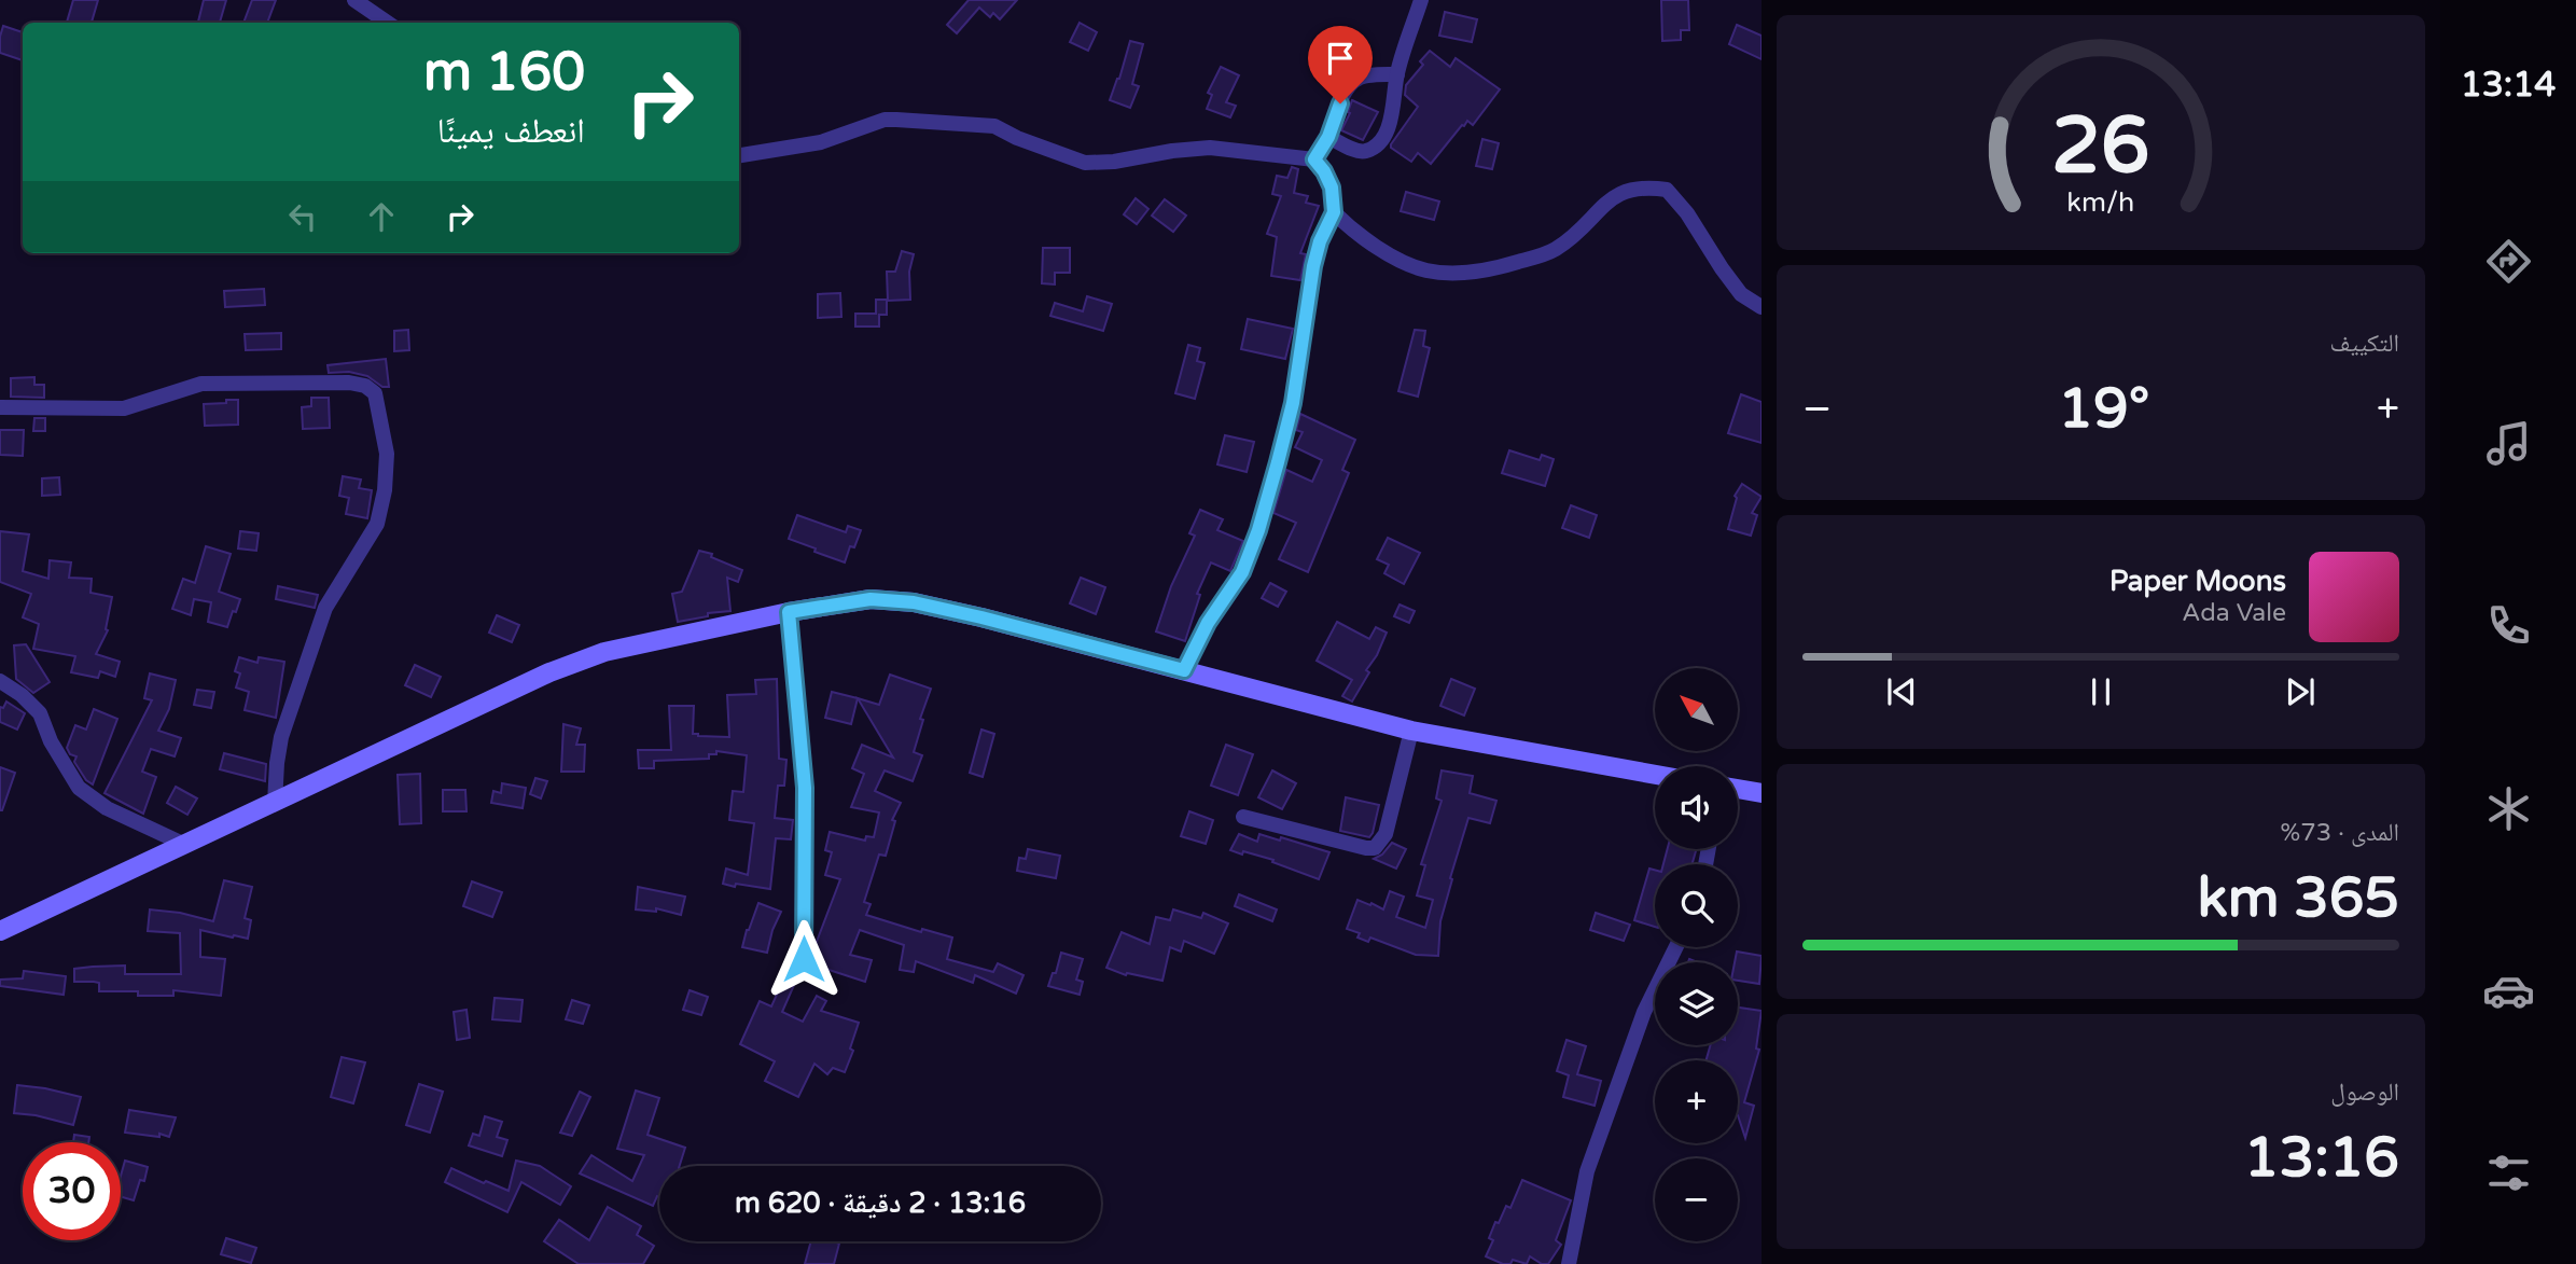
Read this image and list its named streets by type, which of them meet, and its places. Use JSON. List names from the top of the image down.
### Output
{
  "north": "top left",
  "page": {
    "tabs": "13:14",
    "turn": ["160 m", "انعطف يمينًا"],
    "tile": [
      "التكييف",
      ["المدى · 73%", "365 km"],
      ["الوصول", "13:16"]
    ],
    "heat": ["−", "19°", "+"],
    "song": ["Paper Moons", "Ada Vale"],
    "map_buttons": ["+", "−"],
    "limit": "30",
    "trip": "13:16 · 2 دقيقة · 620 m",
    "gauge": ["26", "km/h"]
  }
}
